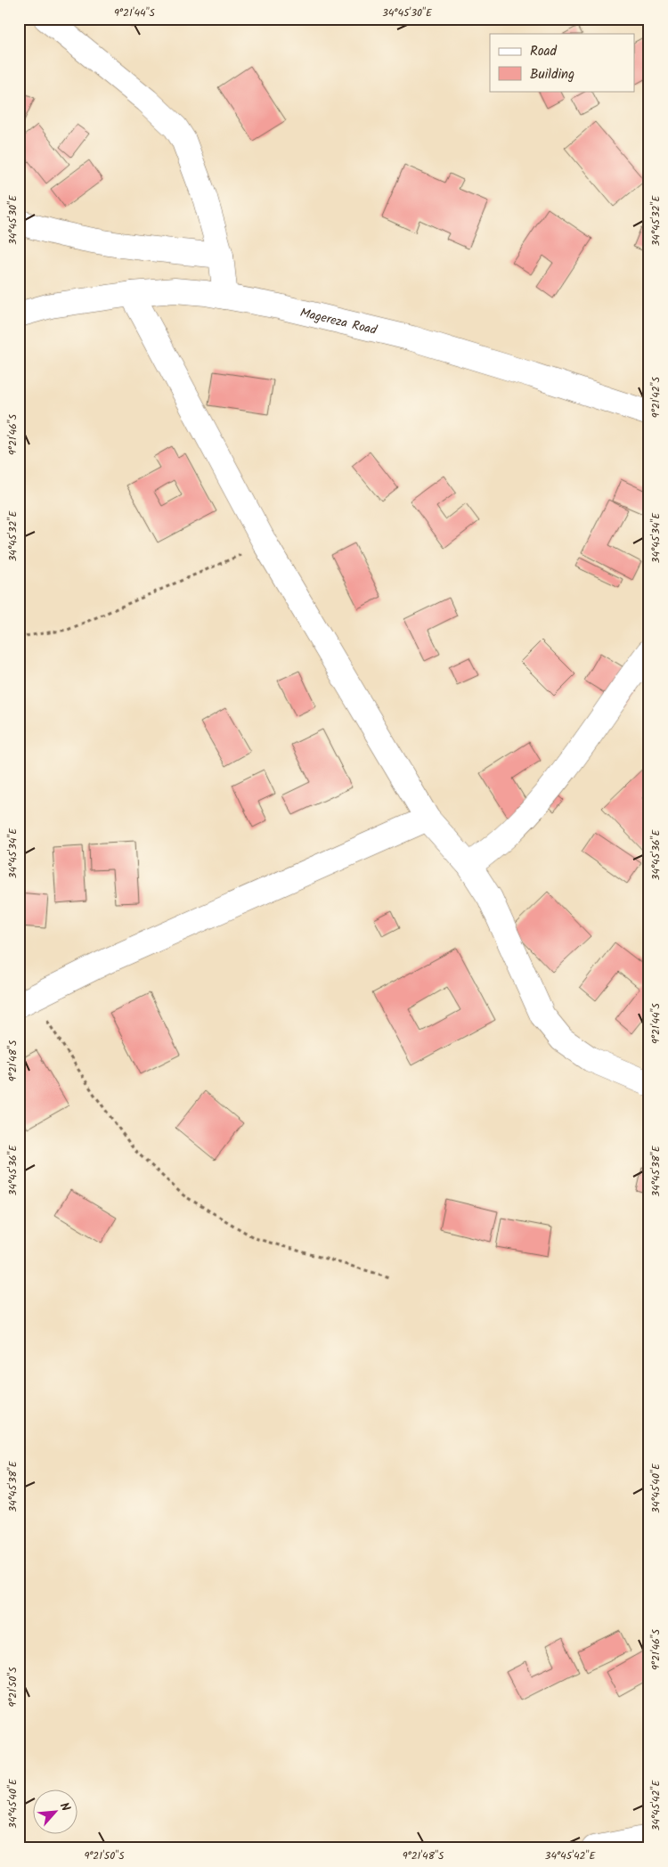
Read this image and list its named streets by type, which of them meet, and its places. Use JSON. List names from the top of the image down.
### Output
{
  "streets": {
    "street": ["Magereza Road"]
  },
  "legend": ["Road", "Building"],
  "north": "top right",
  "coordinates": [
    "9°21'44\"S",
    "34°45'30\"E",
    "34°45'32\"E",
    "9°21'42\"S",
    "9°21'46\"S",
    "34°45'34\"E",
    "34°45'36\"E",
    "9°21'48\"S",
    "34°45'38\"E",
    "34°45'40\"E",
    "9°21'50\"S",
    "34°45'42\"E"
  ]
}
